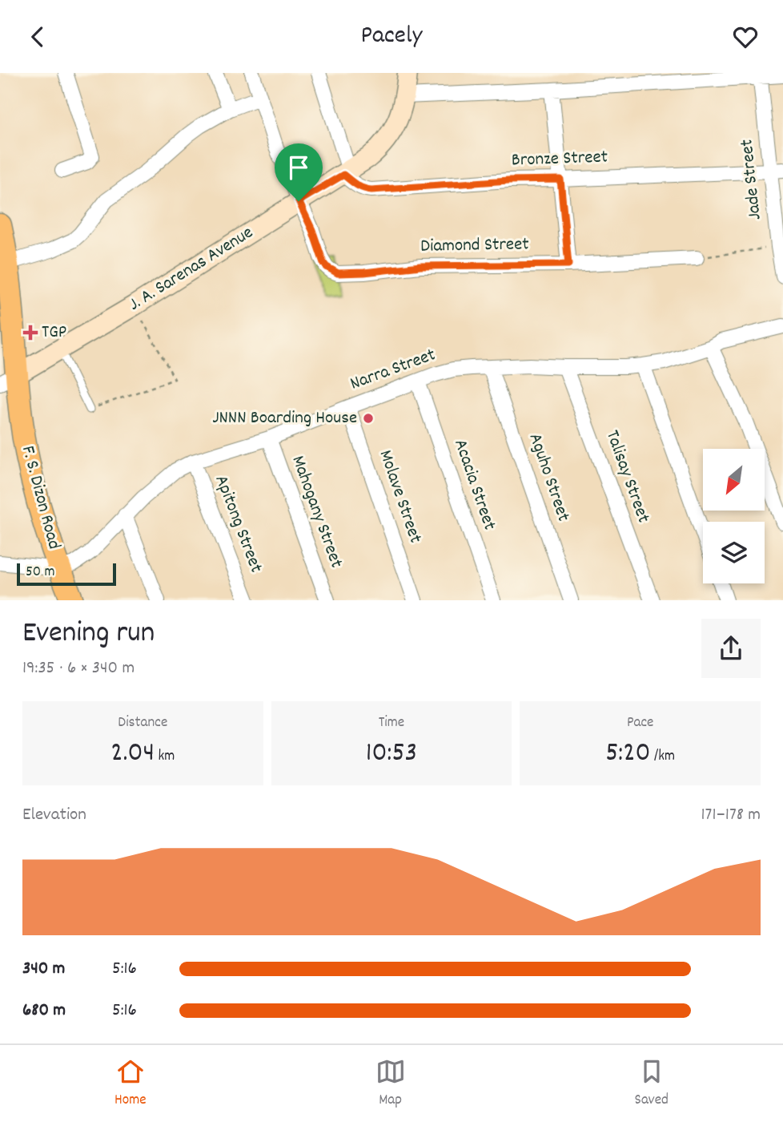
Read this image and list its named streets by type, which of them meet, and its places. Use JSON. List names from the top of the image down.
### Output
{
  "streets": {
    "main road": ["J. A. Sarenas Avenue", "F. S. Dizon Road"],
    "street": [
      "Bronze Street",
      "Jade Street",
      "Diamond Street",
      "Narra Street",
      "Talisay Street",
      "Aguho Street",
      "Acacia Street",
      "Molave Street",
      "Mahogany Street",
      "Apitong Street"
    ]
  },
  "crossings": [
    ["Bronze Street", "Jade Street"],
    ["Bronze Street", "J. A. Sarenas Avenue"],
    ["Diamond Street", "J. A. Sarenas Avenue"],
    ["J. A. Sarenas Avenue", "F. S. Dizon Road"],
    ["Narra Street", "Talisay Street"],
    ["Narra Street", "Aguho Street"],
    ["Narra Street", "Acacia Street"],
    ["Narra Street", "Molave Street"],
    ["Narra Street", "F. S. Dizon Road"],
    ["Narra Street", "Mahogany Street"],
    ["Narra Street", "Apitong Street"]
  ],
  "places": {
    "health": ["TGP"],
    "other": ["JNNN Boarding House"]
  },
  "scale_bar": "50 m",
  "north": "bottom left",
  "page": {
    "header": "Pacely",
    "scale": "50 m",
    "heading": ["Evening run", "19:35 · 6 × 340 m"],
    "stats": [
      ["Distance", "2.04 km"],
      ["Time", "10:53"],
      ["Pace", "5:20 /km"]
    ],
    "chart": ["Elevation", "171–178 m"],
    "list": [
      {
        "name": "340 m",
        "note": "5:16"
      },
      {
        "name": "680 m",
        "note": "5:16"
      }
    ],
    "tabs": ["Home", "Map", "Saved"]
  }
}
